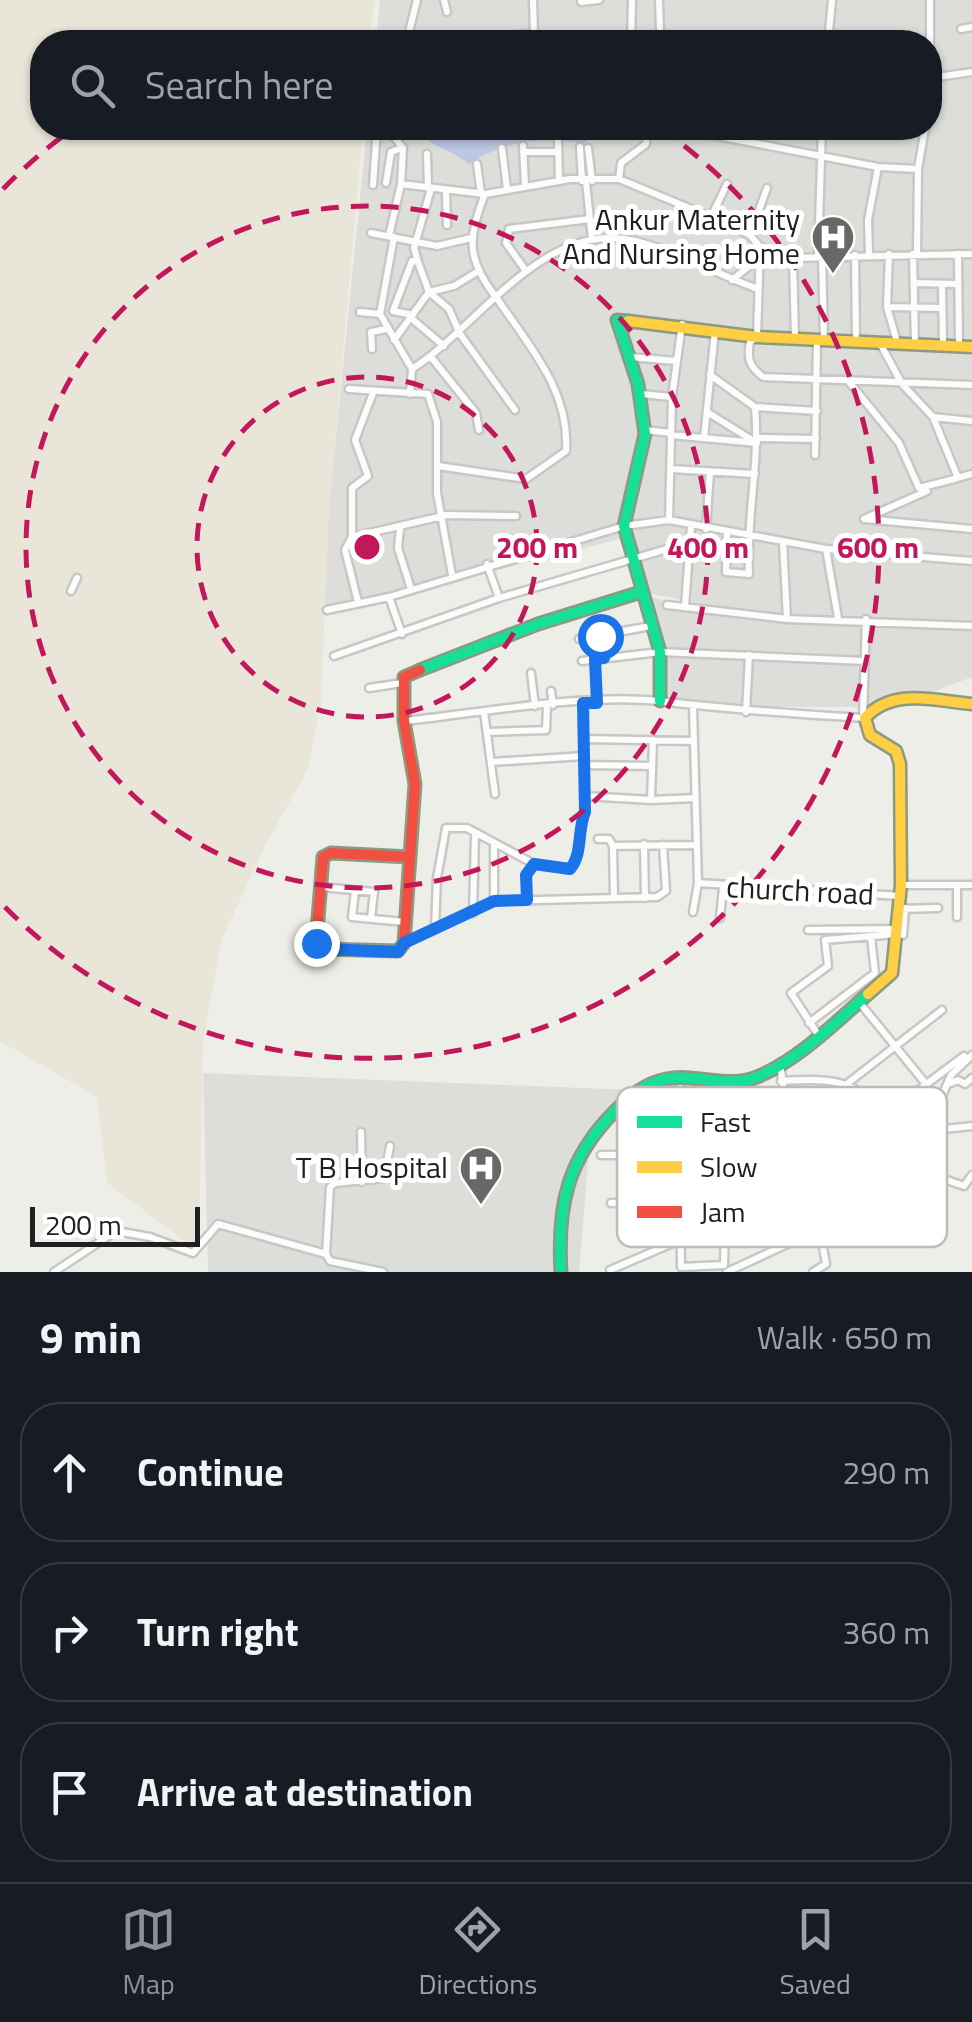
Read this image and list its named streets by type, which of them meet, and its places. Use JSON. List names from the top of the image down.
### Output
{
  "streets": {
    "street": ["church road"]
  },
  "places": {
    "hospital": ["Ankur Maternity And Nursing Home", "T B Hospital"]
  },
  "legend": ["Fast", "Slow", "Jam"],
  "scale_bar": "200 m",
  "page": {
    "search": "Search here",
    "scale": "200 m",
    "heading": ["9 min", "Walk · 650 m"],
    "list": [
      ["Continue", "290 m"],
      ["Turn right", "360 m"],
      "Arrive at destination"
    ],
    "nav": ["Map", "Directions", "Saved"]
  },
  "rings": ["200 m", "400 m", "600 m"]
}
